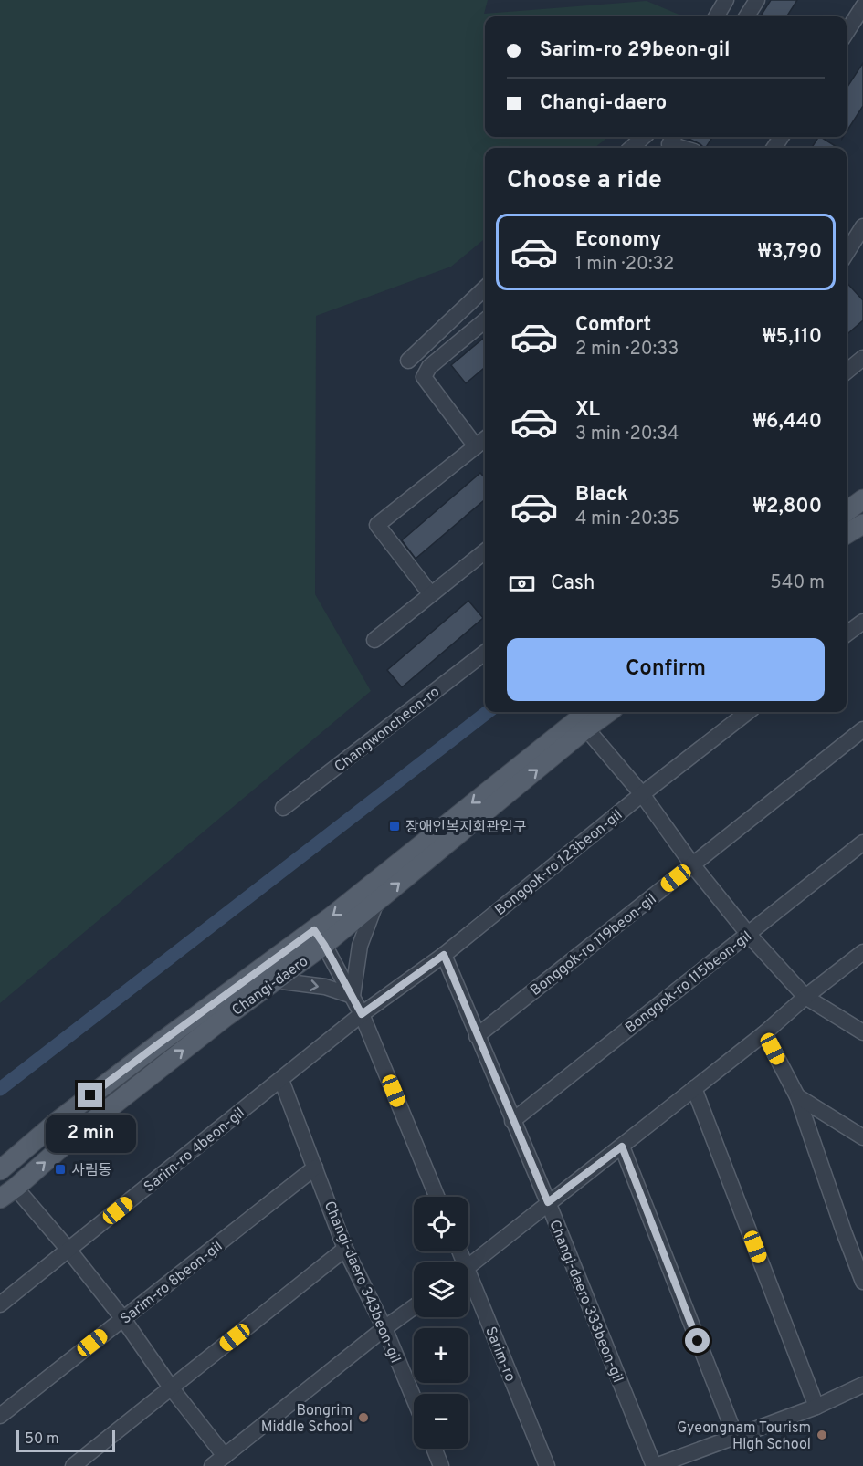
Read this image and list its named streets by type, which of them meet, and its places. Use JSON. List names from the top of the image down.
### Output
{
  "streets": {
    "main road": ["Changi-daero"],
    "street": [
      "Changwoncheon-ro",
      "Bonggok-ro 123beon-gil",
      "Bonggok-ro 119beon-gil",
      "Bonggok-ro 115beon-gil",
      "Sarim-ro 4beon-gil",
      "Sarim-ro 8beon-gil",
      "Changi-daero 343beon-gil",
      "Changi-daero 333beon-gil",
      "Sarim-ro"
    ]
  },
  "crossings": [
    ["Bonggok-ro 123beon-gil", "Sarim-ro 4beon-gil"],
    ["Bonggok-ro 123beon-gil", "Changi-daero 333beon-gil"],
    ["Bonggok-ro 119beon-gil", "Changi-daero 333beon-gil"],
    ["Bonggok-ro 115beon-gil", "Changi-daero 333beon-gil"],
    ["Sarim-ro 4beon-gil", "Changi-daero 343beon-gil"],
    ["Sarim-ro 8beon-gil", "Changi-daero 343beon-gil"]
  ],
  "places": {
    "transit": ["장애인복지회관입구", "사림동"],
    "other": ["Bongrim Middle School", "Gyeongnam Tourism High School"]
  },
  "scale_bar": "50 m",
  "page": {
    "banner": ["Sarim-ro 29beon-gil", "Changi-daero"],
    "heading": "Choose a ride",
    "list": [
      {
        "name": "Economy",
        "note": "1 min · 20:32",
        "value": "₩3,790"
      },
      {
        "name": "Comfort",
        "note": "2 min · 20:33",
        "value": "₩5,110"
      },
      {
        "name": "XL",
        "note": "3 min · 20:34",
        "value": "₩6,440"
      },
      {
        "name": "Black",
        "note": "4 min · 20:35",
        "value": "₩2,800"
      }
    ],
    "pay": ["Cash", "540 m"],
    "buttons": "Confirm",
    "bubble": "2 min",
    "map_buttons": ["+", "−"],
    "scale": "50 m"
  }
}
